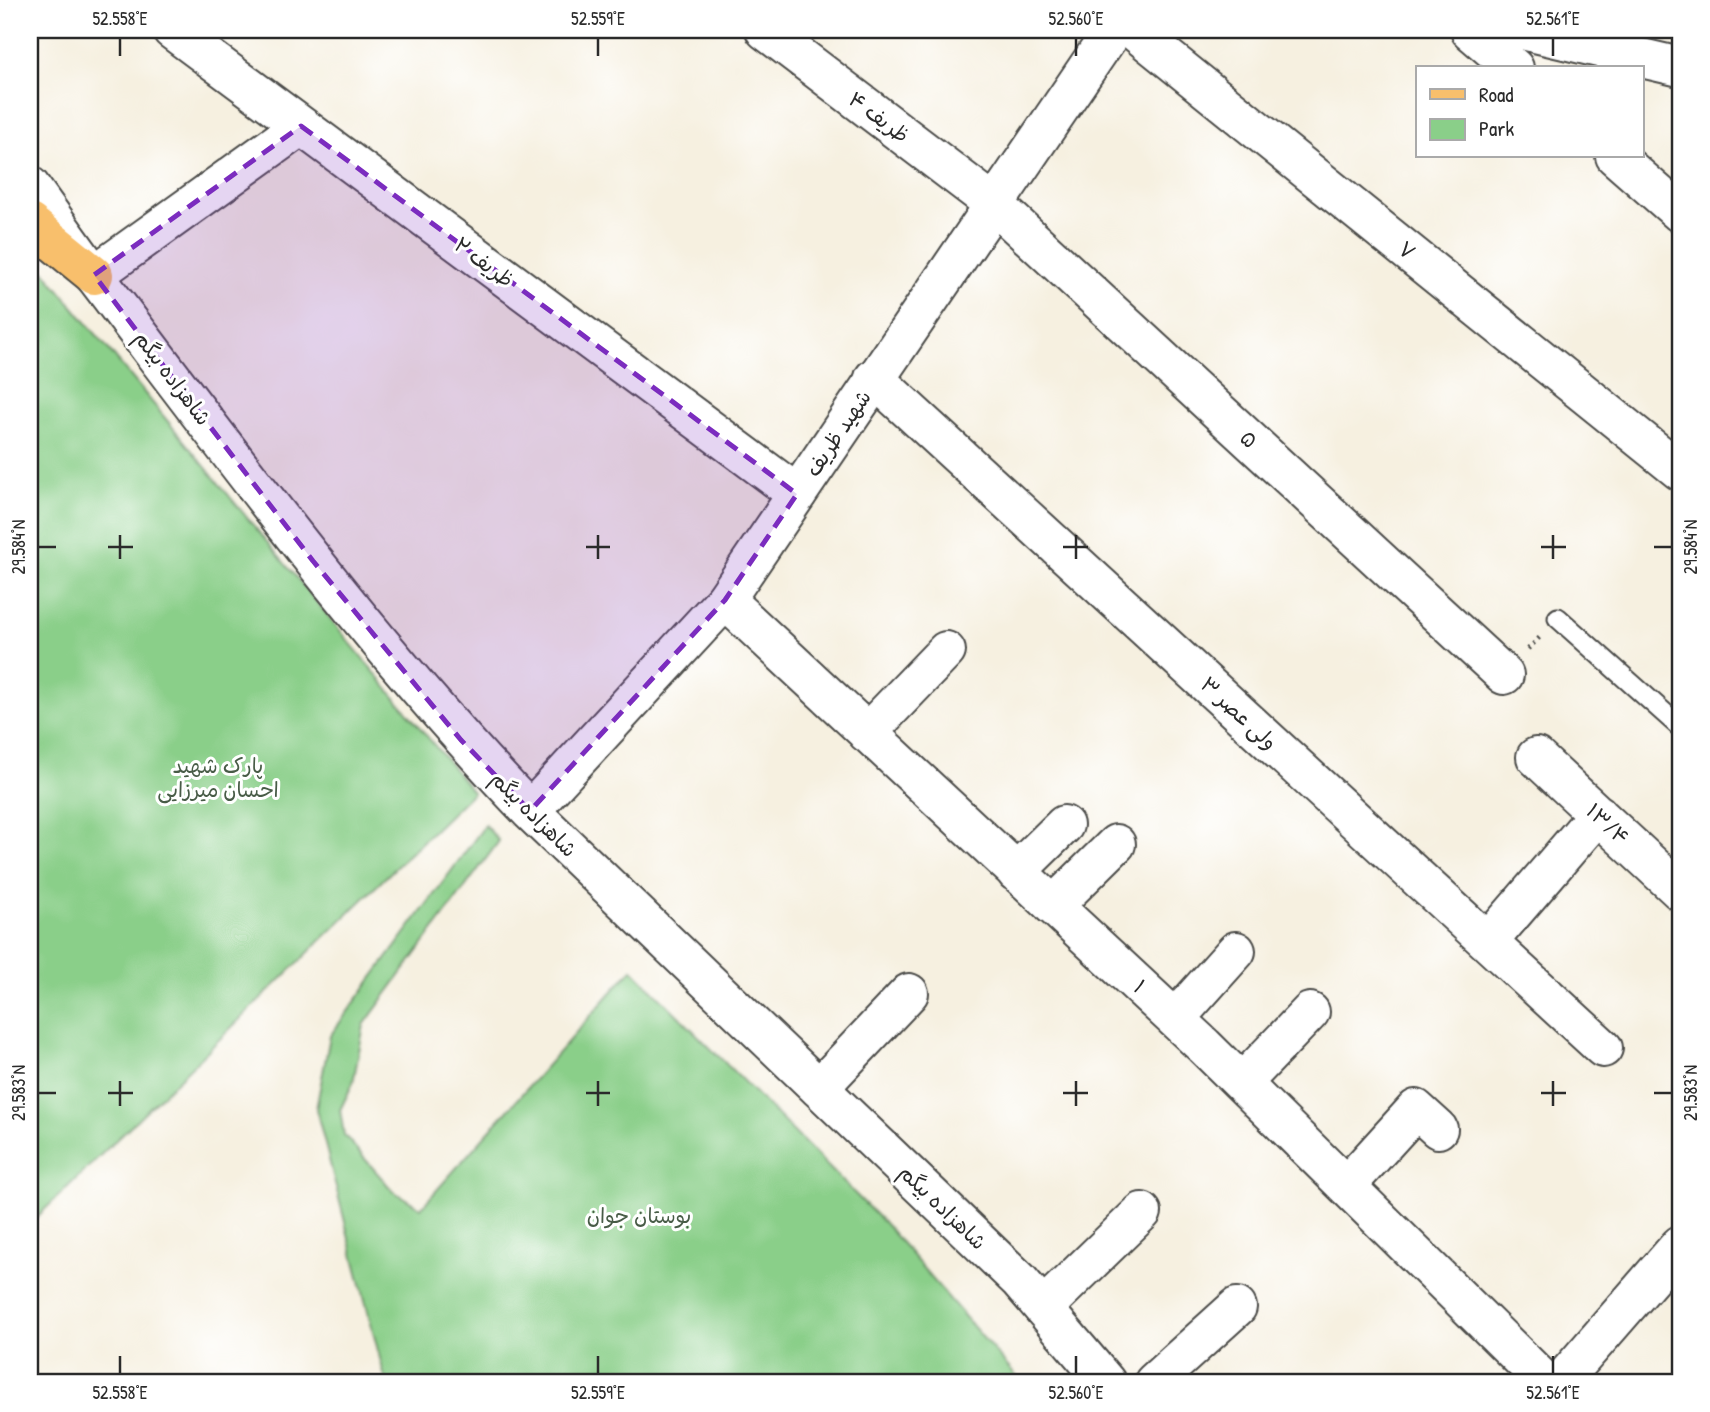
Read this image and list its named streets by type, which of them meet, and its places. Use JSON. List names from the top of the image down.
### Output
{
  "streets": {
    "street": [
      "ظریف ۴",
      "۷",
      "ظریف ۲",
      "شاهزاده بیگم",
      "شهید ظریف",
      "۵",
      "ولی عصر ۳",
      "۱۳/۴",
      "۱"
    ]
  },
  "crossings": [
    ["ظریف ۴", "شهید ظریف"],
    ["ظریف ۴", "۵"],
    ["ظریف ۲", "شهید ظریف"],
    ["شاهزاده بیگم", "شهید ظریف"],
    ["شهید ظریف", "۵"],
    ["شهید ظریف", "ولی عصر ۳"],
    ["شهید ظریف", "۱"]
  ],
  "parks": ["پارک شهید احسان میرزایی", "بوستان جوان"],
  "legend": ["Road", "Park"],
  "coordinates": [
    "52.558°E",
    "52.559°E",
    "52.560°E",
    "52.561°E",
    "29.584°N",
    "29.583°N"
  ]
}
